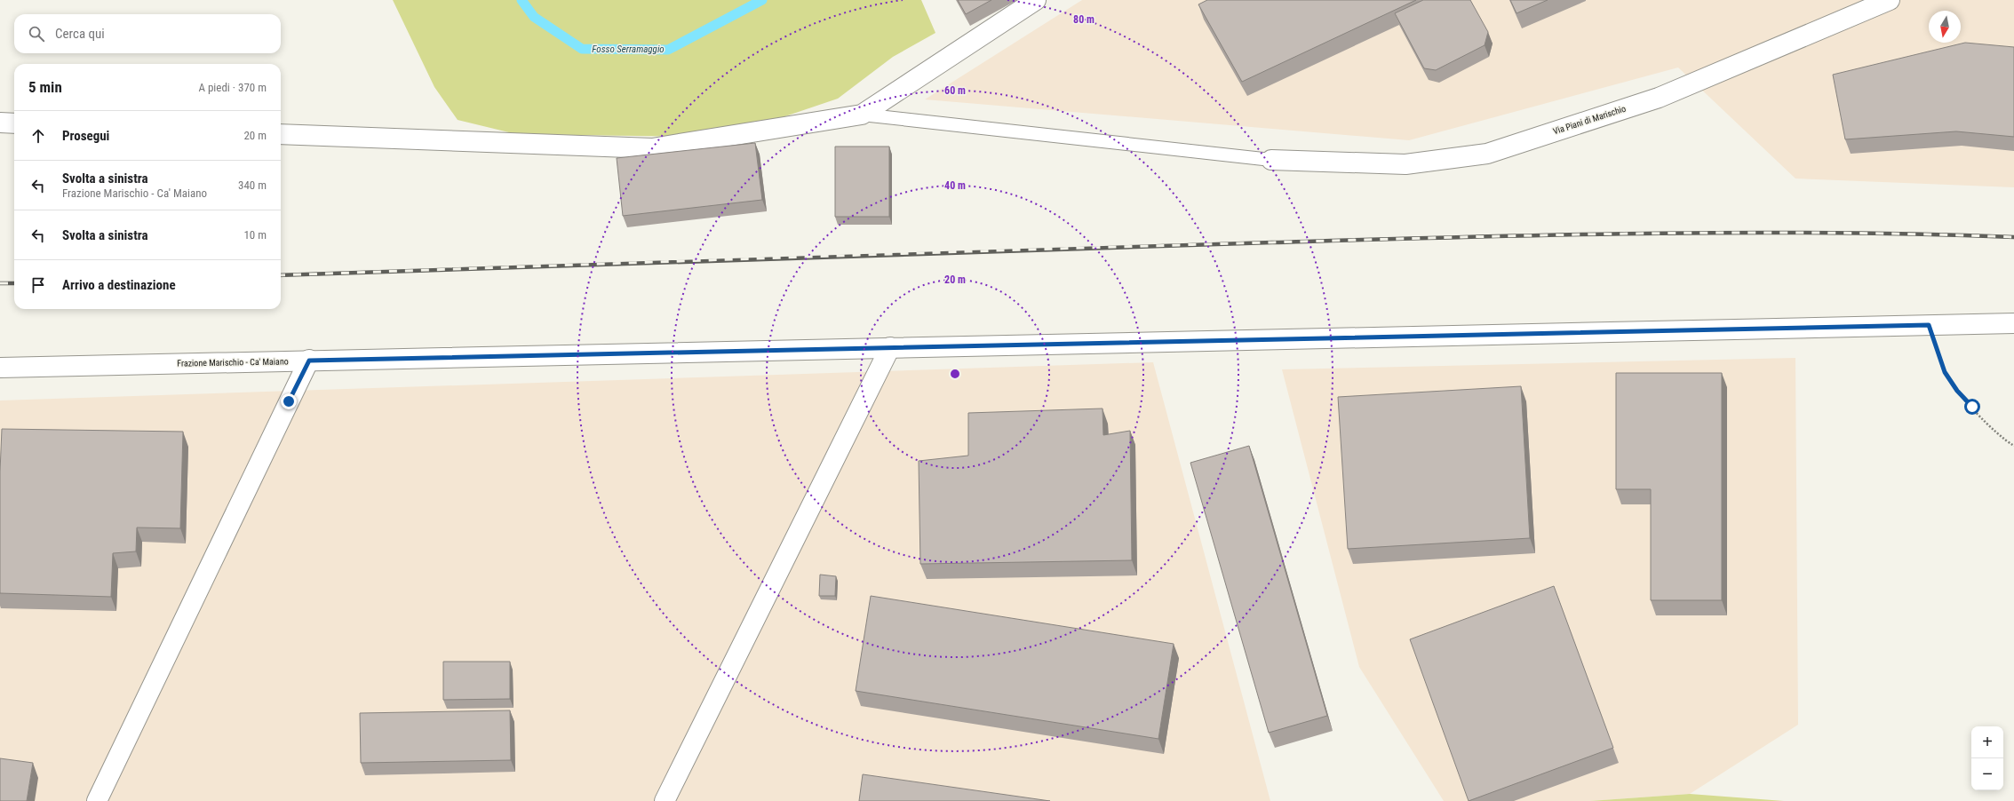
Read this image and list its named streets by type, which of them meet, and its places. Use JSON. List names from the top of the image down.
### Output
{
  "streets": {
    "street": ["Via Piani di Marischio", "Frazione Marischio - Ca' Maiano"]
  },
  "water": ["Fosso Serramaggio"],
  "north": "bottom",
  "page": {
    "search": "Cerca qui",
    "heading": ["5 min", "A piedi · 370 m"],
    "list": [
      ["Prosegui", "20 m"],
      ["Svolta a sinistra", "Frazione Marischio - Ca' Maiano", "340 m"],
      ["Svolta a sinistra", "10 m"],
      "Arrivo a destinazione"
    ],
    "map_buttons": ["+", "−"]
  },
  "rings": [
    "80 m",
    "60 m",
    "40 m",
    "20 m"
  ]
}
